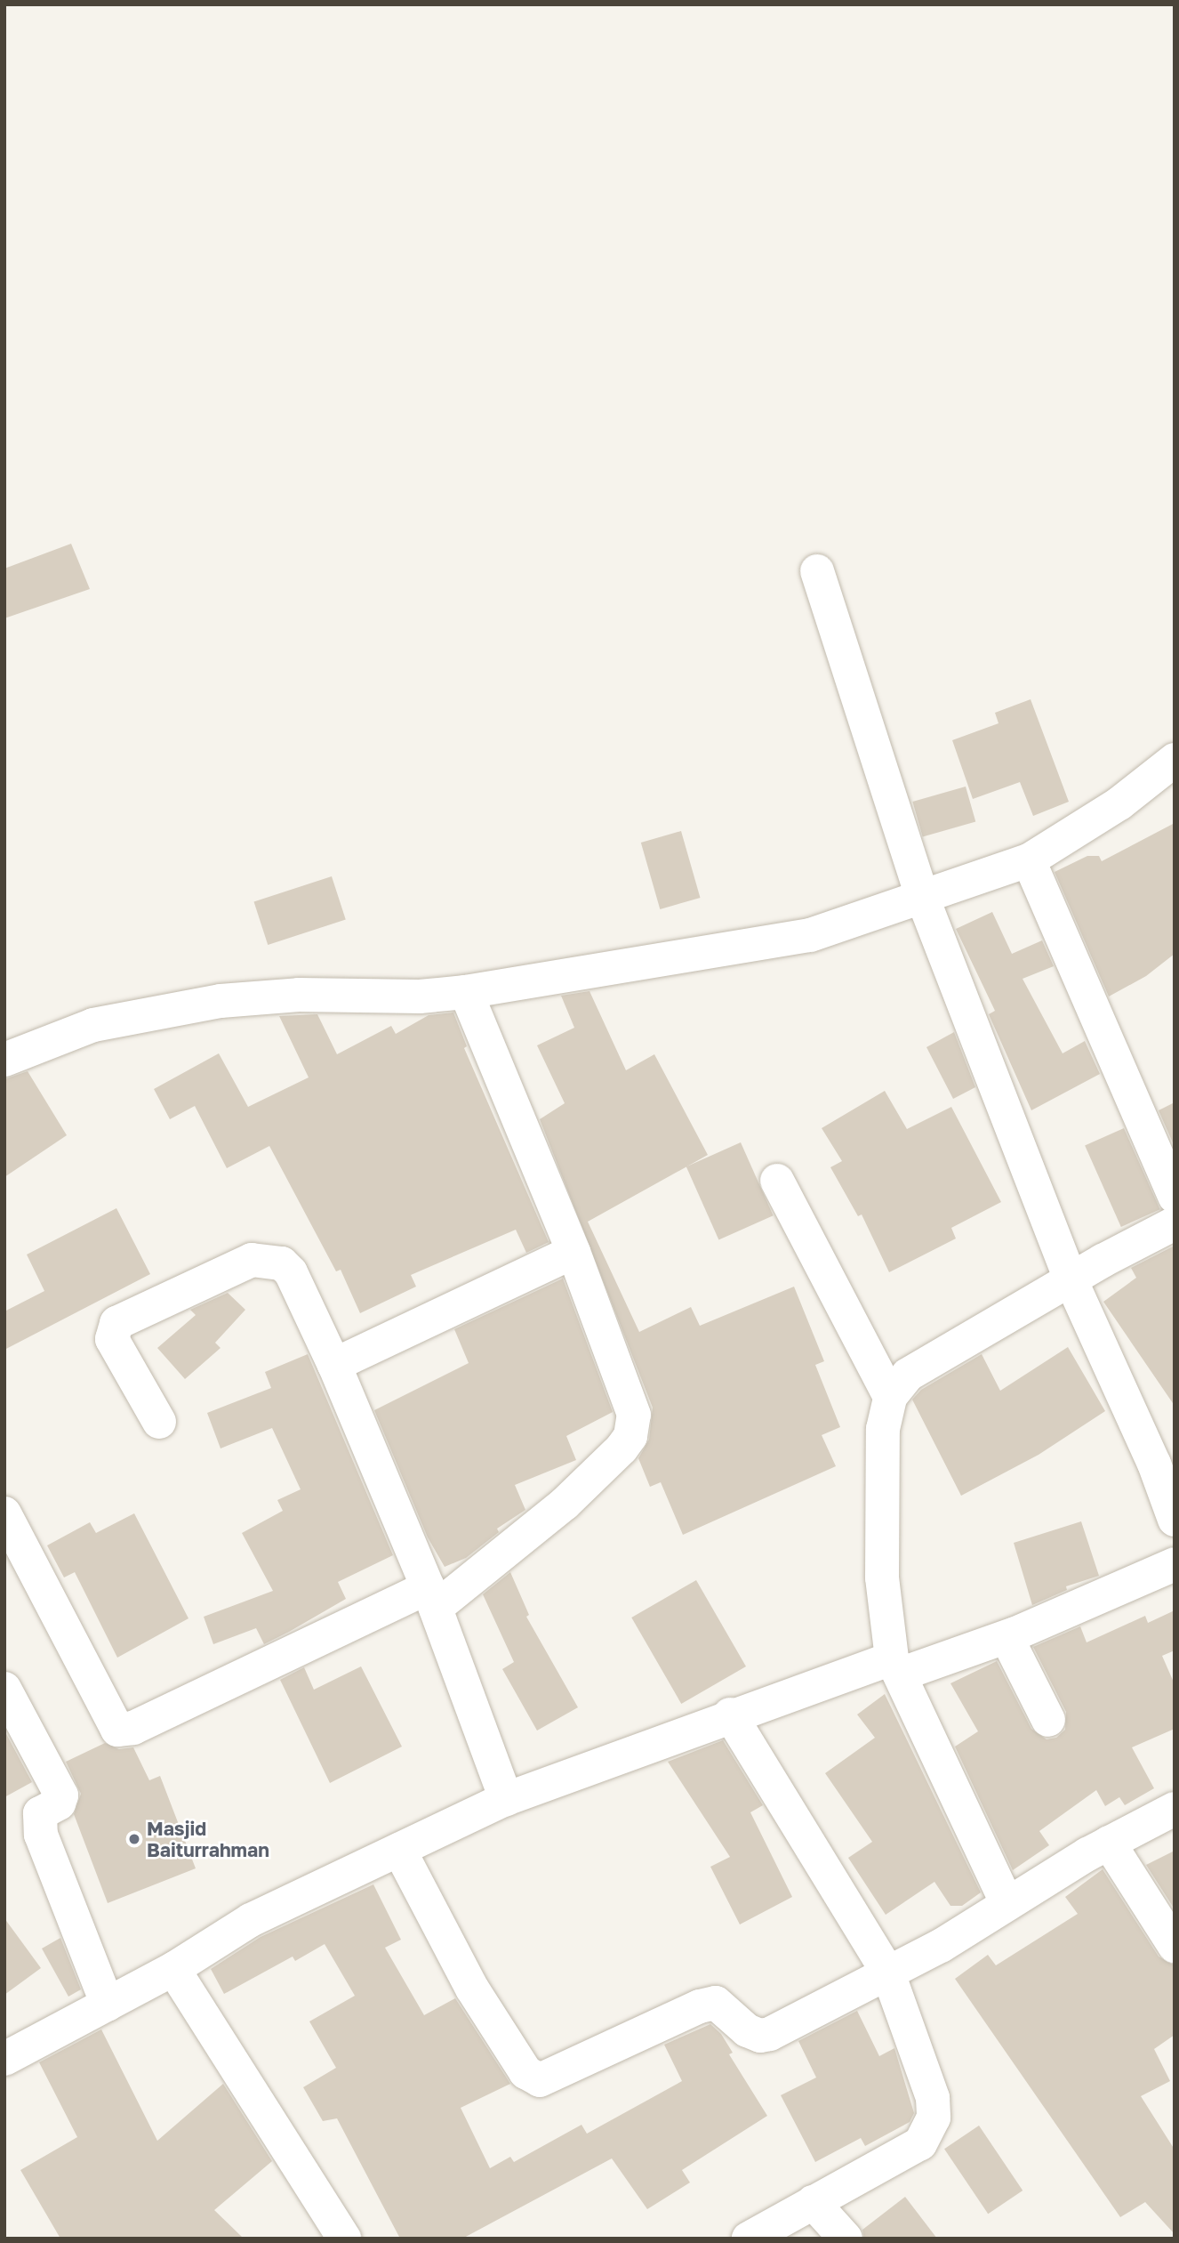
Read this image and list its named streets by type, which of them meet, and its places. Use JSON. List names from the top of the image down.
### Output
{
  "places": ["Masjid Baiturrahman"]
}
